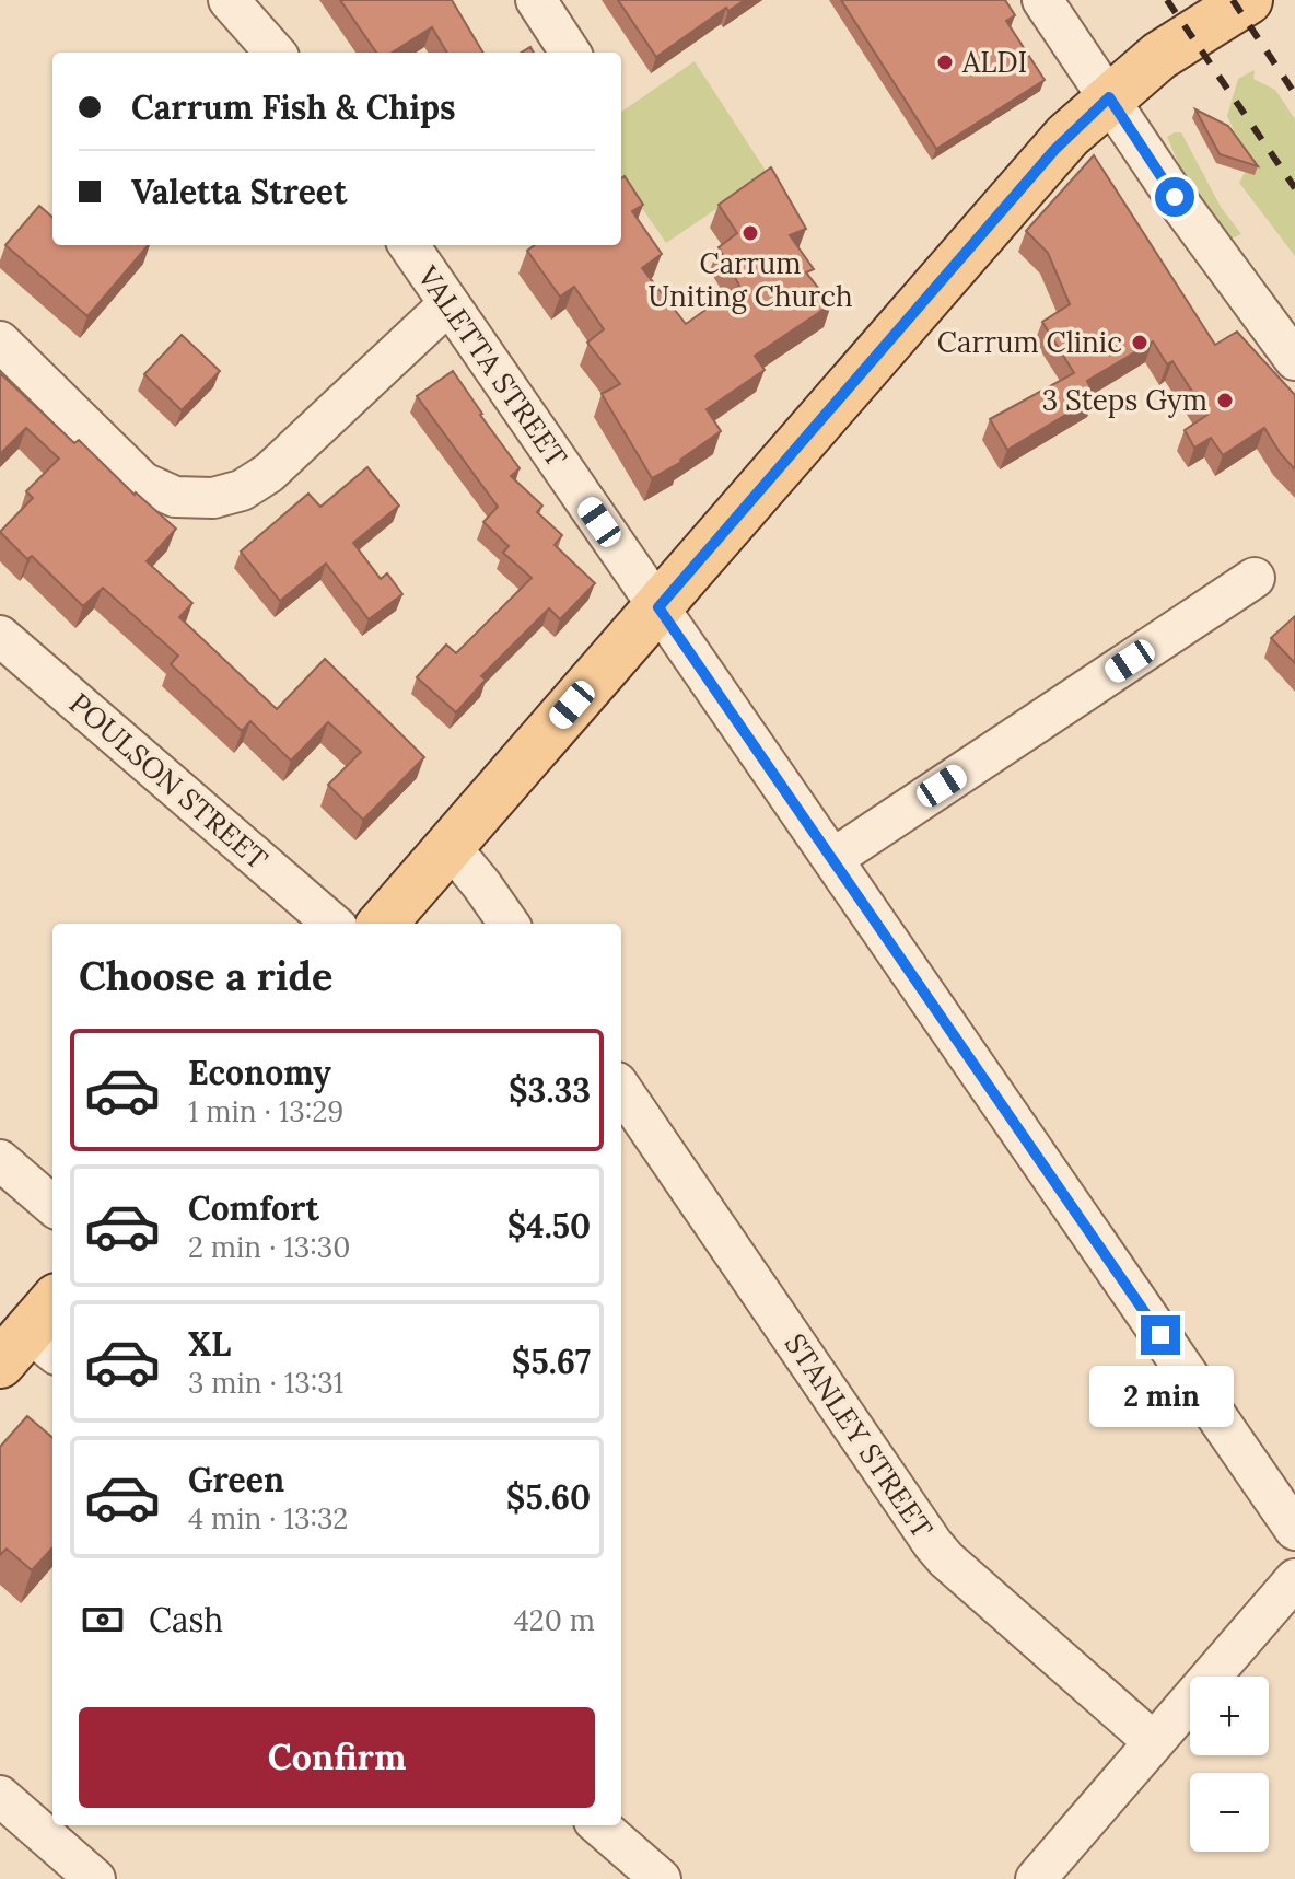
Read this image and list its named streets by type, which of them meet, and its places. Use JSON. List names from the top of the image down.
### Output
{
  "streets": {
    "street": ["VALETTA STREET", "POULSON STREET", "STANLEY STREET"]
  },
  "places": [
    "ALDI",
    "Carrum Uniting Church",
    "Carrum Clinic",
    "3 Steps Gym"
  ],
  "page": {
    "banner": ["Carrum Fish & Chips", "Valetta Street"],
    "heading": "Choose a ride",
    "list": [
      {
        "name": "Economy",
        "note": "1 min · 13:29",
        "value": "$3.33"
      },
      {
        "name": "Comfort",
        "note": "2 min · 13:30",
        "value": "$4.50"
      },
      {
        "name": "XL",
        "note": "3 min · 13:31",
        "value": "$5.67"
      },
      {
        "name": "Green",
        "note": "4 min · 13:32",
        "value": "$5.60"
      }
    ],
    "bubble": "2 min",
    "pay": ["Cash", "420 m"],
    "map_buttons": ["+", "−"],
    "buttons": "Confirm"
  }
}
